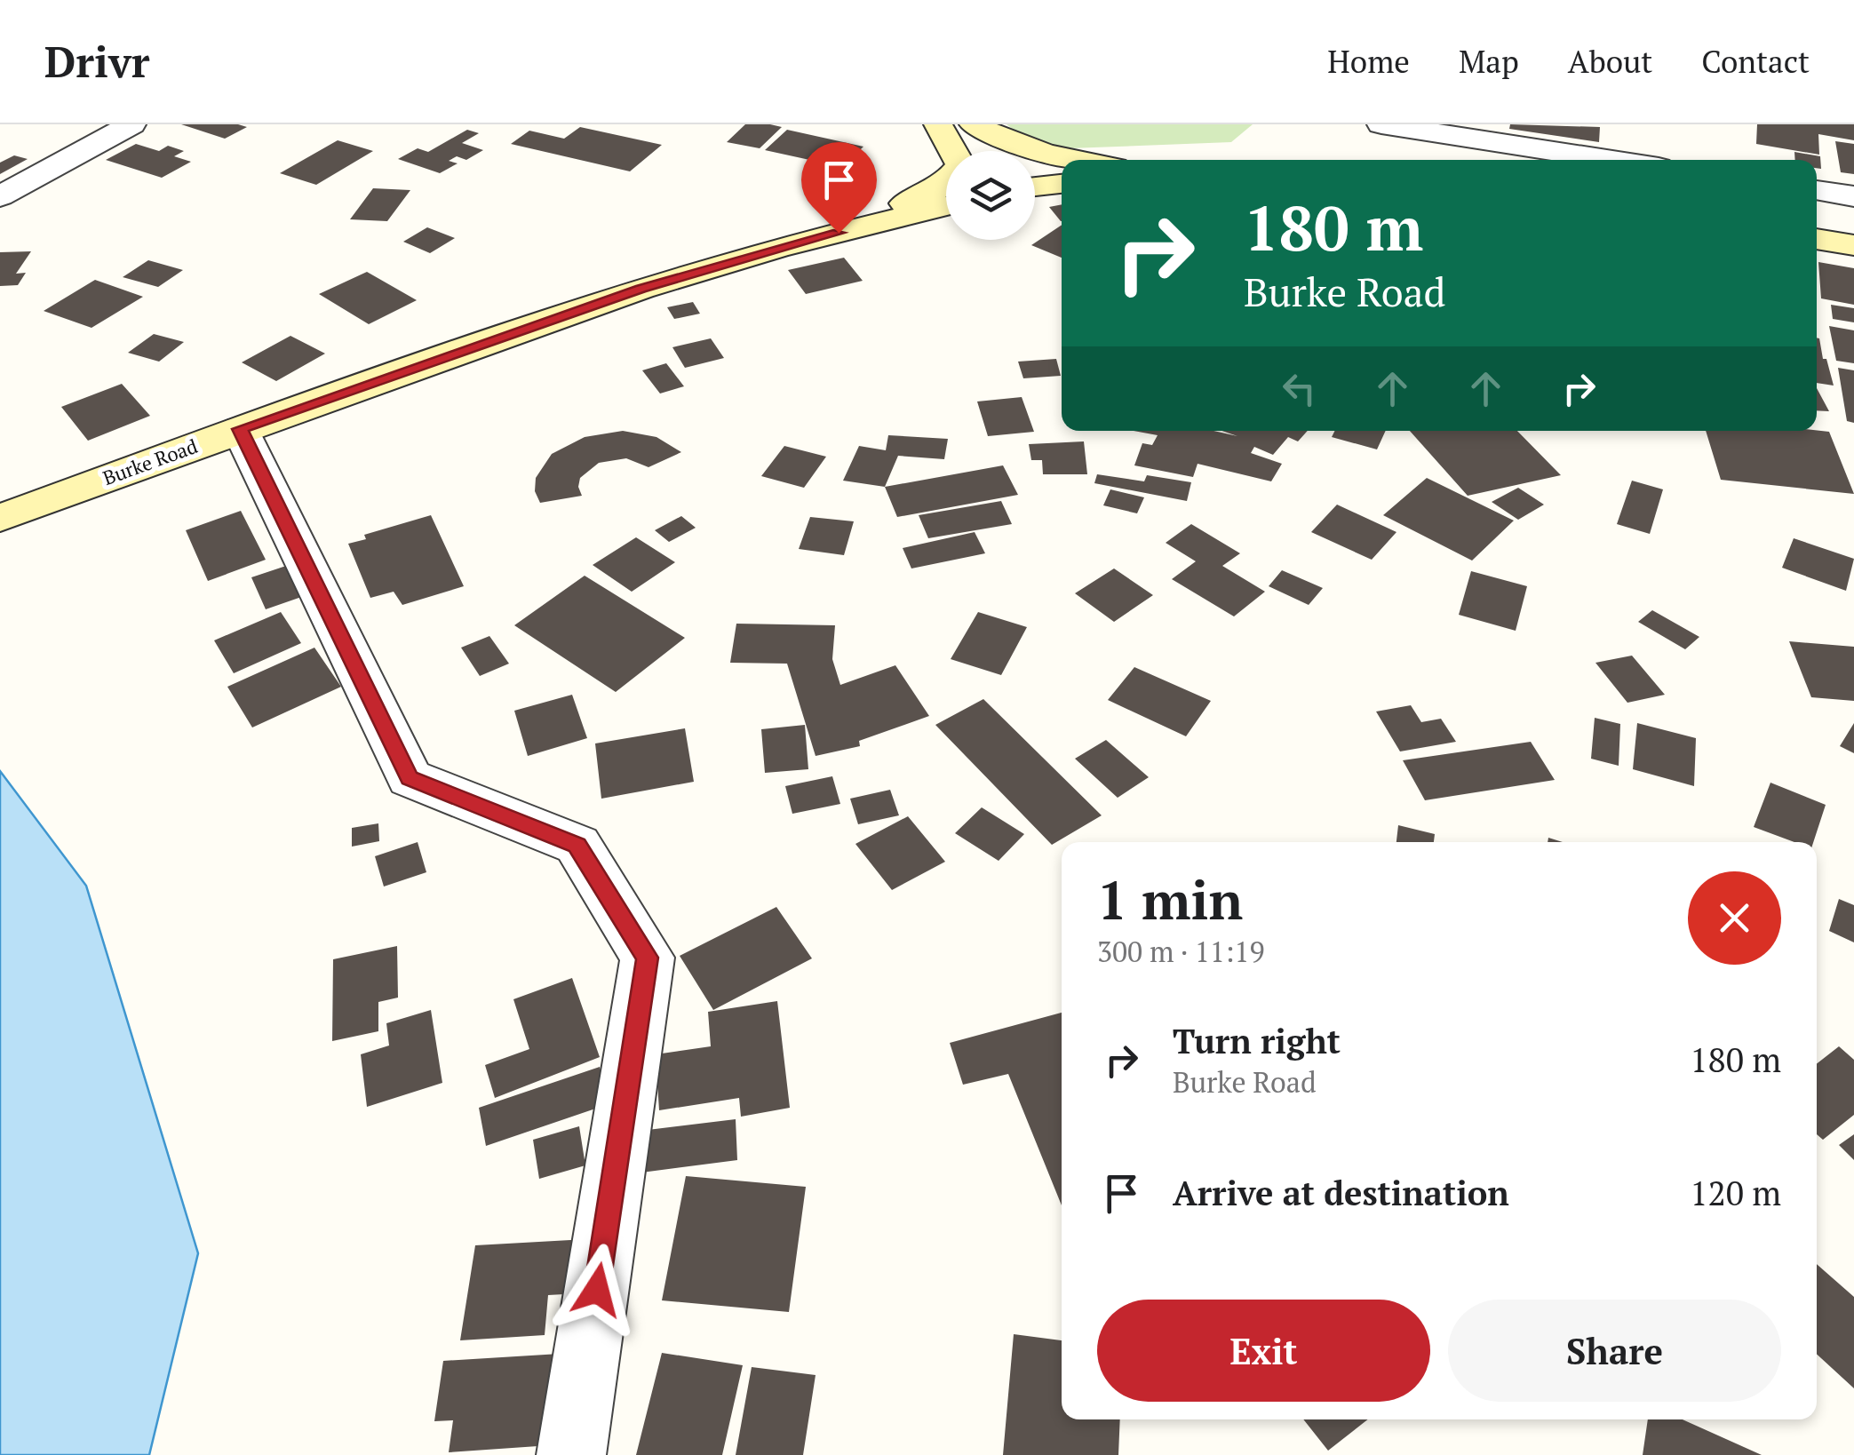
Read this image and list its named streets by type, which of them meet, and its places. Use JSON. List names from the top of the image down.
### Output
{
  "streets": {
    "main road": ["Burke Road"]
  },
  "page": {
    "header": "Drivr",
    "nav": [
      "Home",
      "Map",
      "About",
      "Contact"
    ],
    "turn": ["180 m", "Burke Road"],
    "heading": ["1 min", "300 m · 11:19"],
    "list": [
      {
        "name": "Turn right",
        "note": "Burke Road",
        "value": "180 m"
      },
      {
        "name": "Arrive at destination",
        "value": "120 m"
      }
    ],
    "buttons": ["Exit", "Share"]
  }
}
